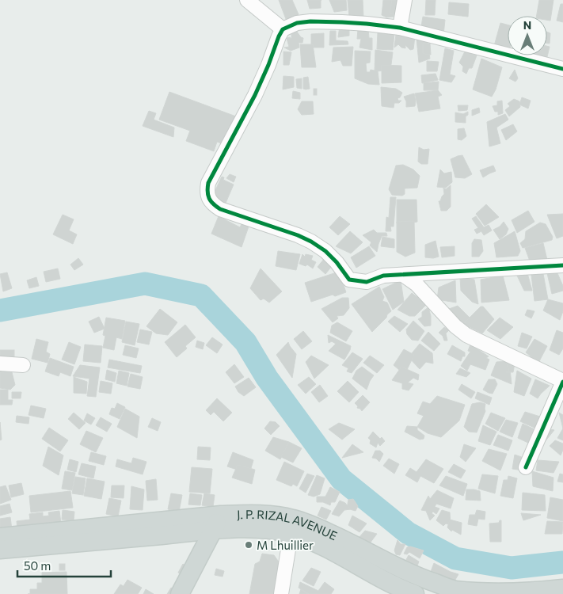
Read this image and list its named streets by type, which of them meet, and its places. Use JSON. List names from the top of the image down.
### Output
{
  "streets": {
    "main road": ["J. P. RIZAL AVENUE"]
  },
  "places": ["M Lhuillier"],
  "scale_bar": "50 m",
  "north": "top"
}
